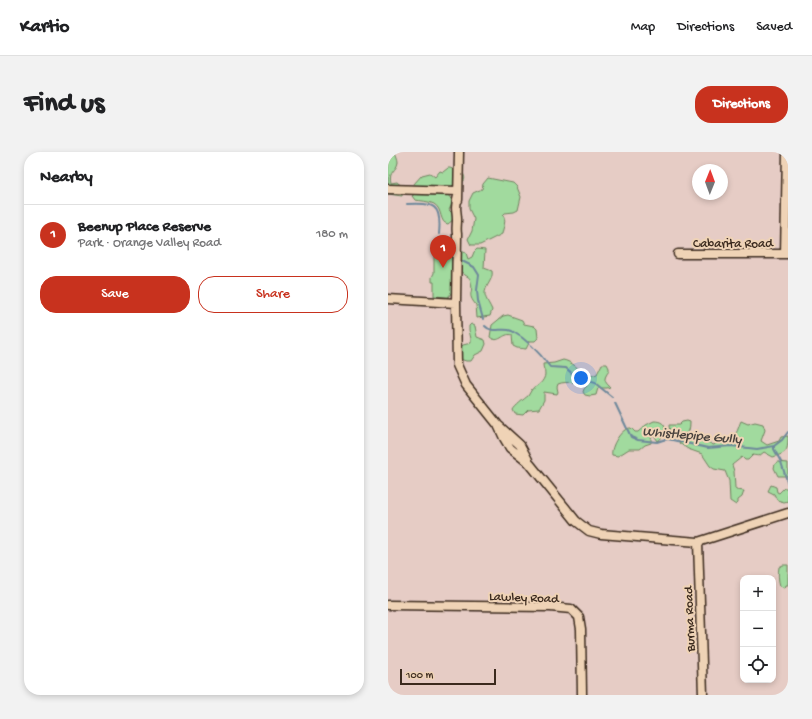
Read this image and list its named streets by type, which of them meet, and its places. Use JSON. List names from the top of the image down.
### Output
{
  "streets": {
    "street": ["Cabarita Road", "Lawley Road", "Burma Road"]
  },
  "water": ["Whistlepipe Gully"],
  "scale_bar": "100 m",
  "north": "top",
  "page": {
    "header": "Kartio",
    "nav": ["Map", "Directions", "Saved"],
    "buttons": [
      "Directions",
      ["Save", "Share"]
    ],
    "title": "Find us",
    "heading": "Nearby",
    "list": [
      {
        "mark": "1",
        "name": "Beenup Place Reserve",
        "note": "Park · Orange Valley Road",
        "value": "180 m"
      }
    ],
    "pins": "1",
    "map_buttons": ["+", "−"],
    "scale": "100 m"
  }
}
